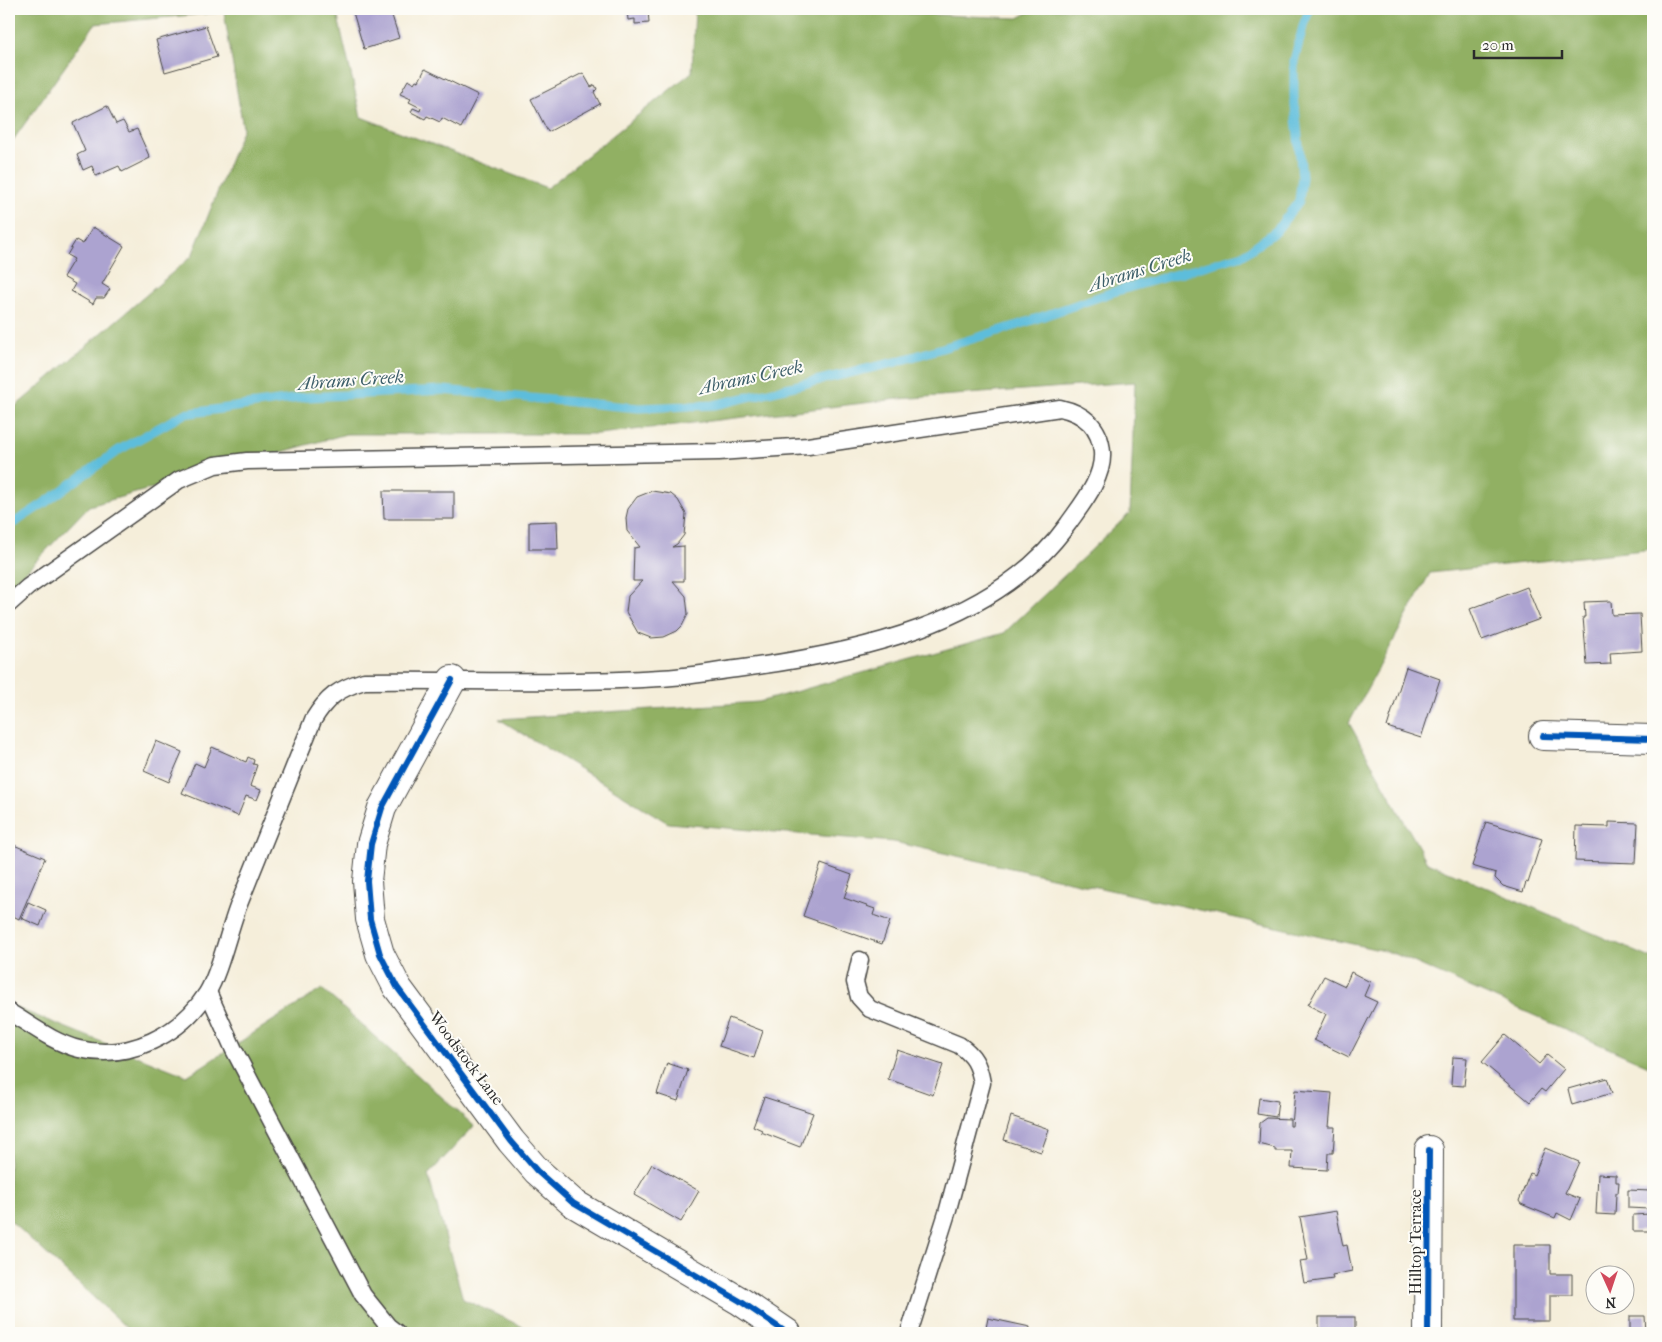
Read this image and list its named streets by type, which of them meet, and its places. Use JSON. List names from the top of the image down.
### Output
{
  "streets": {
    "street": ["Woodstock Lane", "Hilltop Terrace"]
  },
  "water": ["Abrams Creek"],
  "scale_bar": "20 m",
  "north": "bottom"
}
